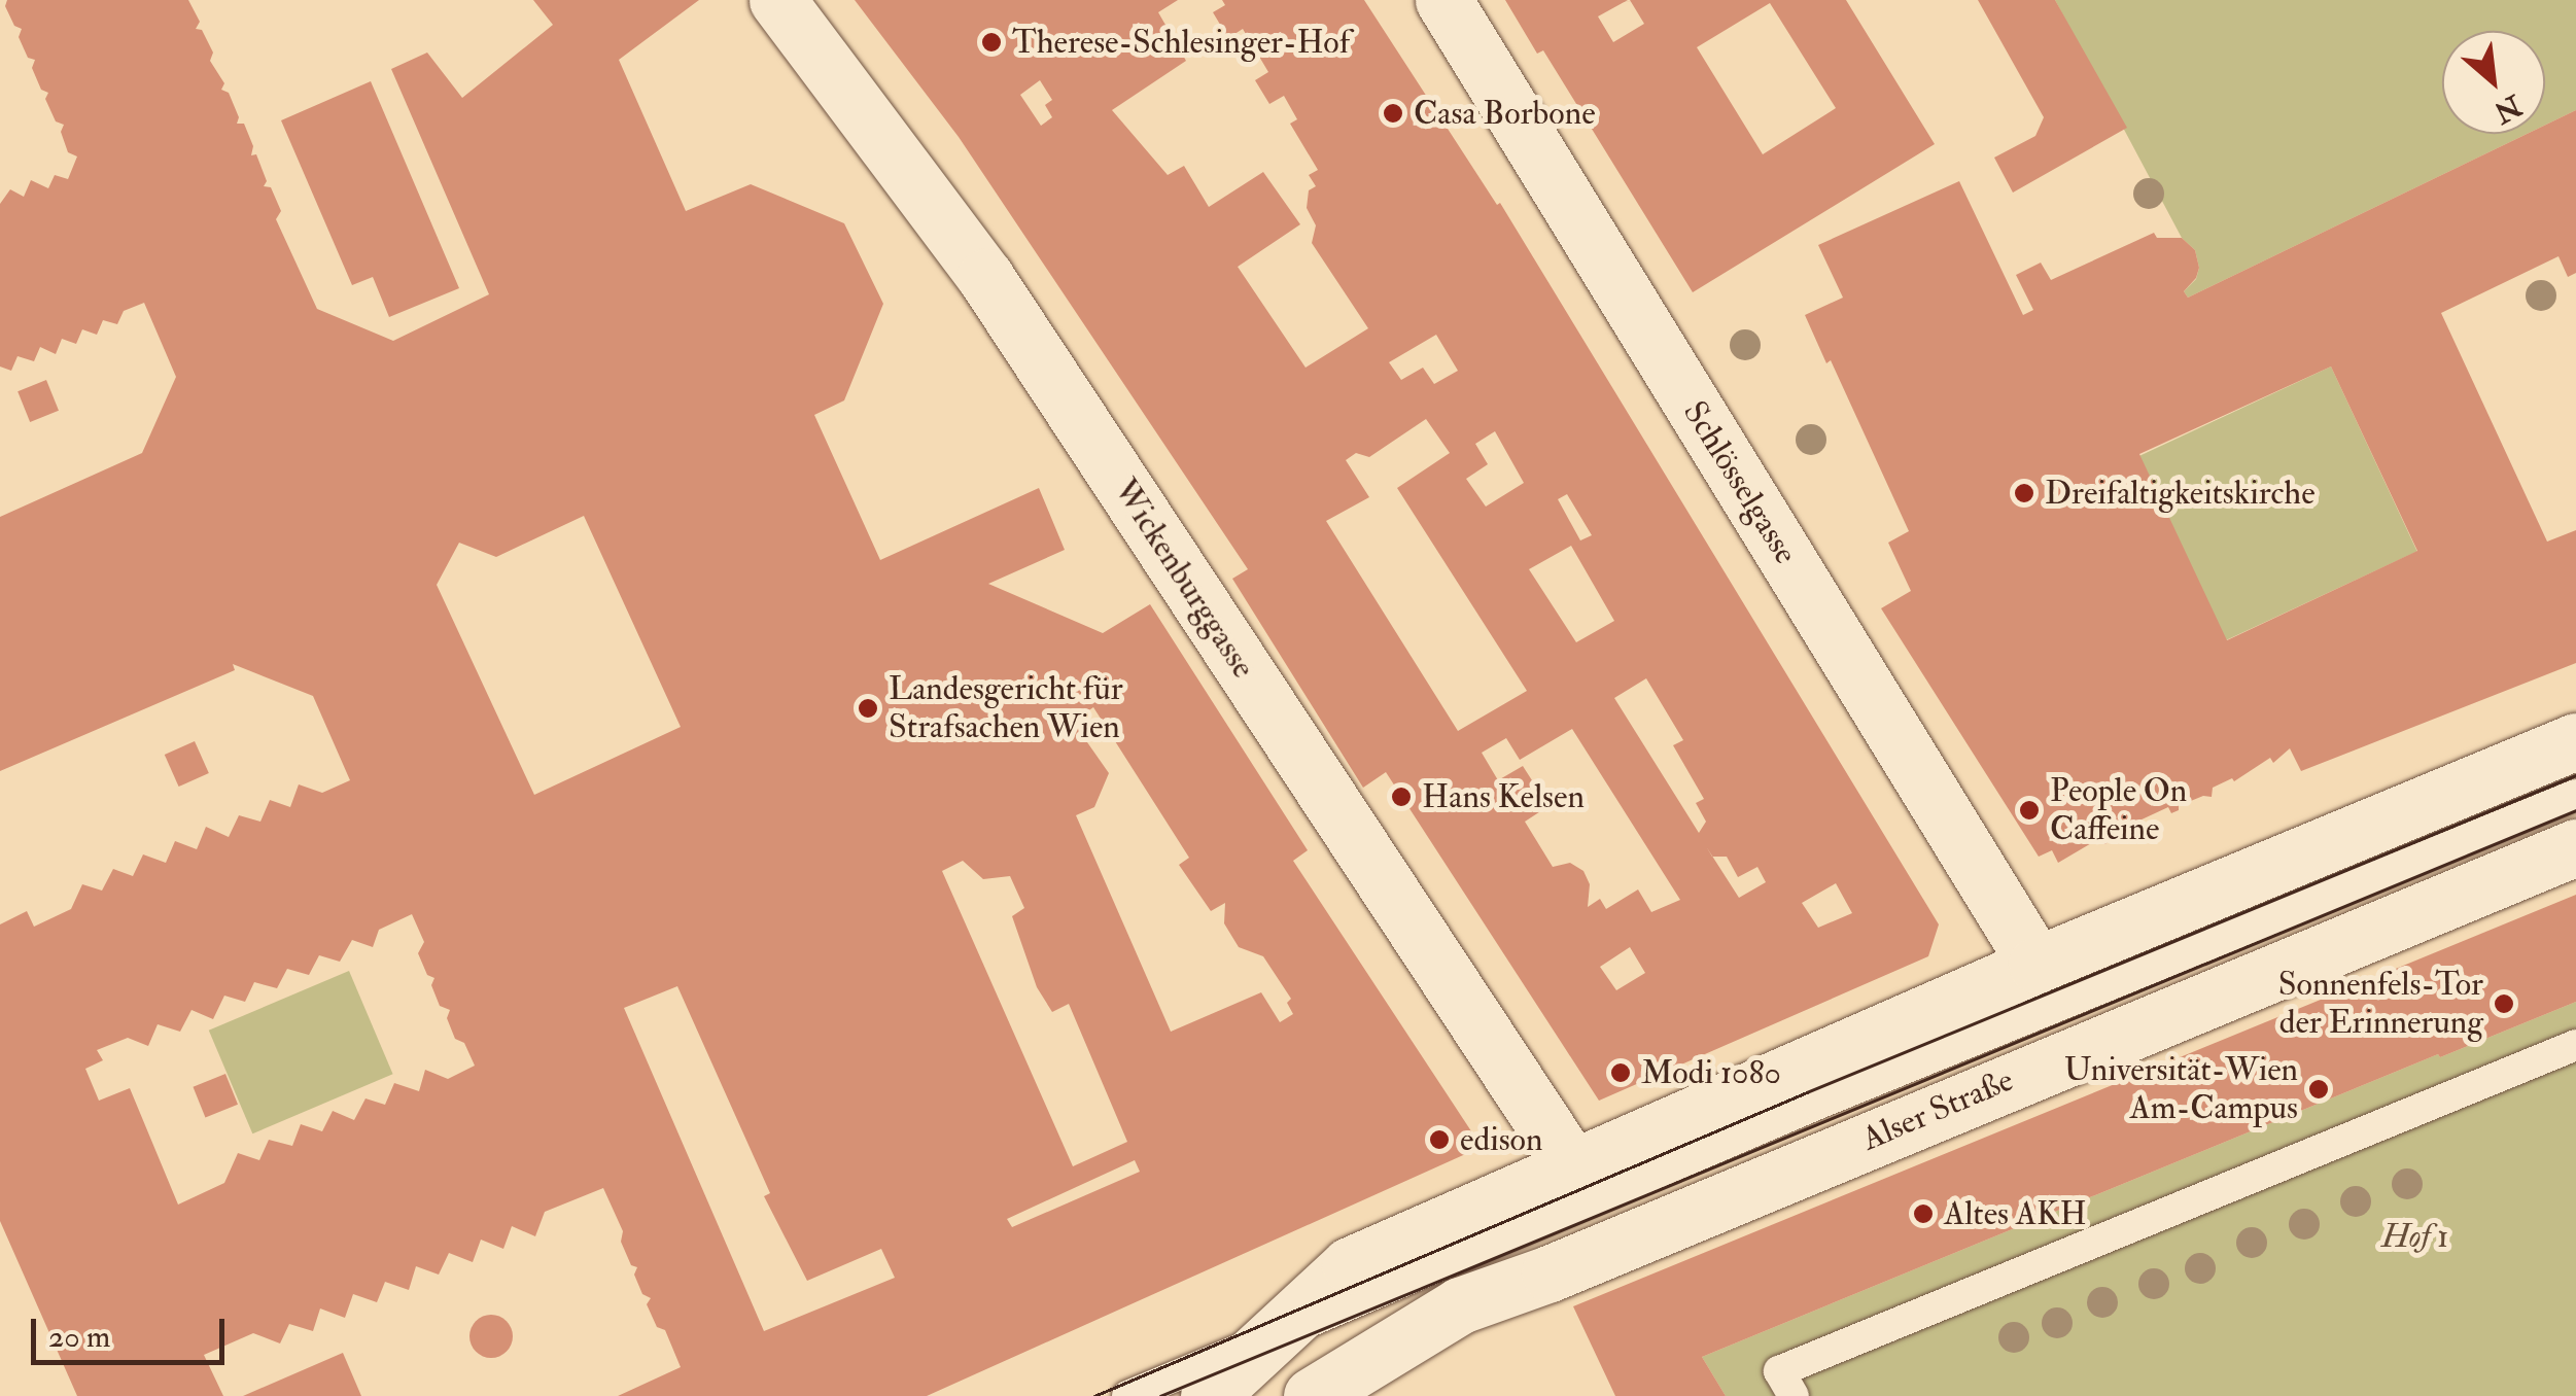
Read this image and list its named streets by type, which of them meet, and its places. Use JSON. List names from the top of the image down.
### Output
{
  "streets": {
    "street": ["Schlösselgasse", "Wickenburggasse", "Alser Straße"]
  },
  "parks": ["Hof 1"],
  "places": [
    "Therese-Schlesinger-Hof",
    "Casa Borbone",
    "Dreifaltigkeitskirche",
    "Landesgericht für Strafsachen Wien",
    "Hans Kelsen",
    "People On Caffeine",
    "Sonnenfels-Tor der Erinnerung",
    "Modi 1080",
    "Universität-Wien Am-Campus",
    "edison",
    "Altes AKH"
  ],
  "scale_bar": "20 m",
  "north": "bottom right"
}
